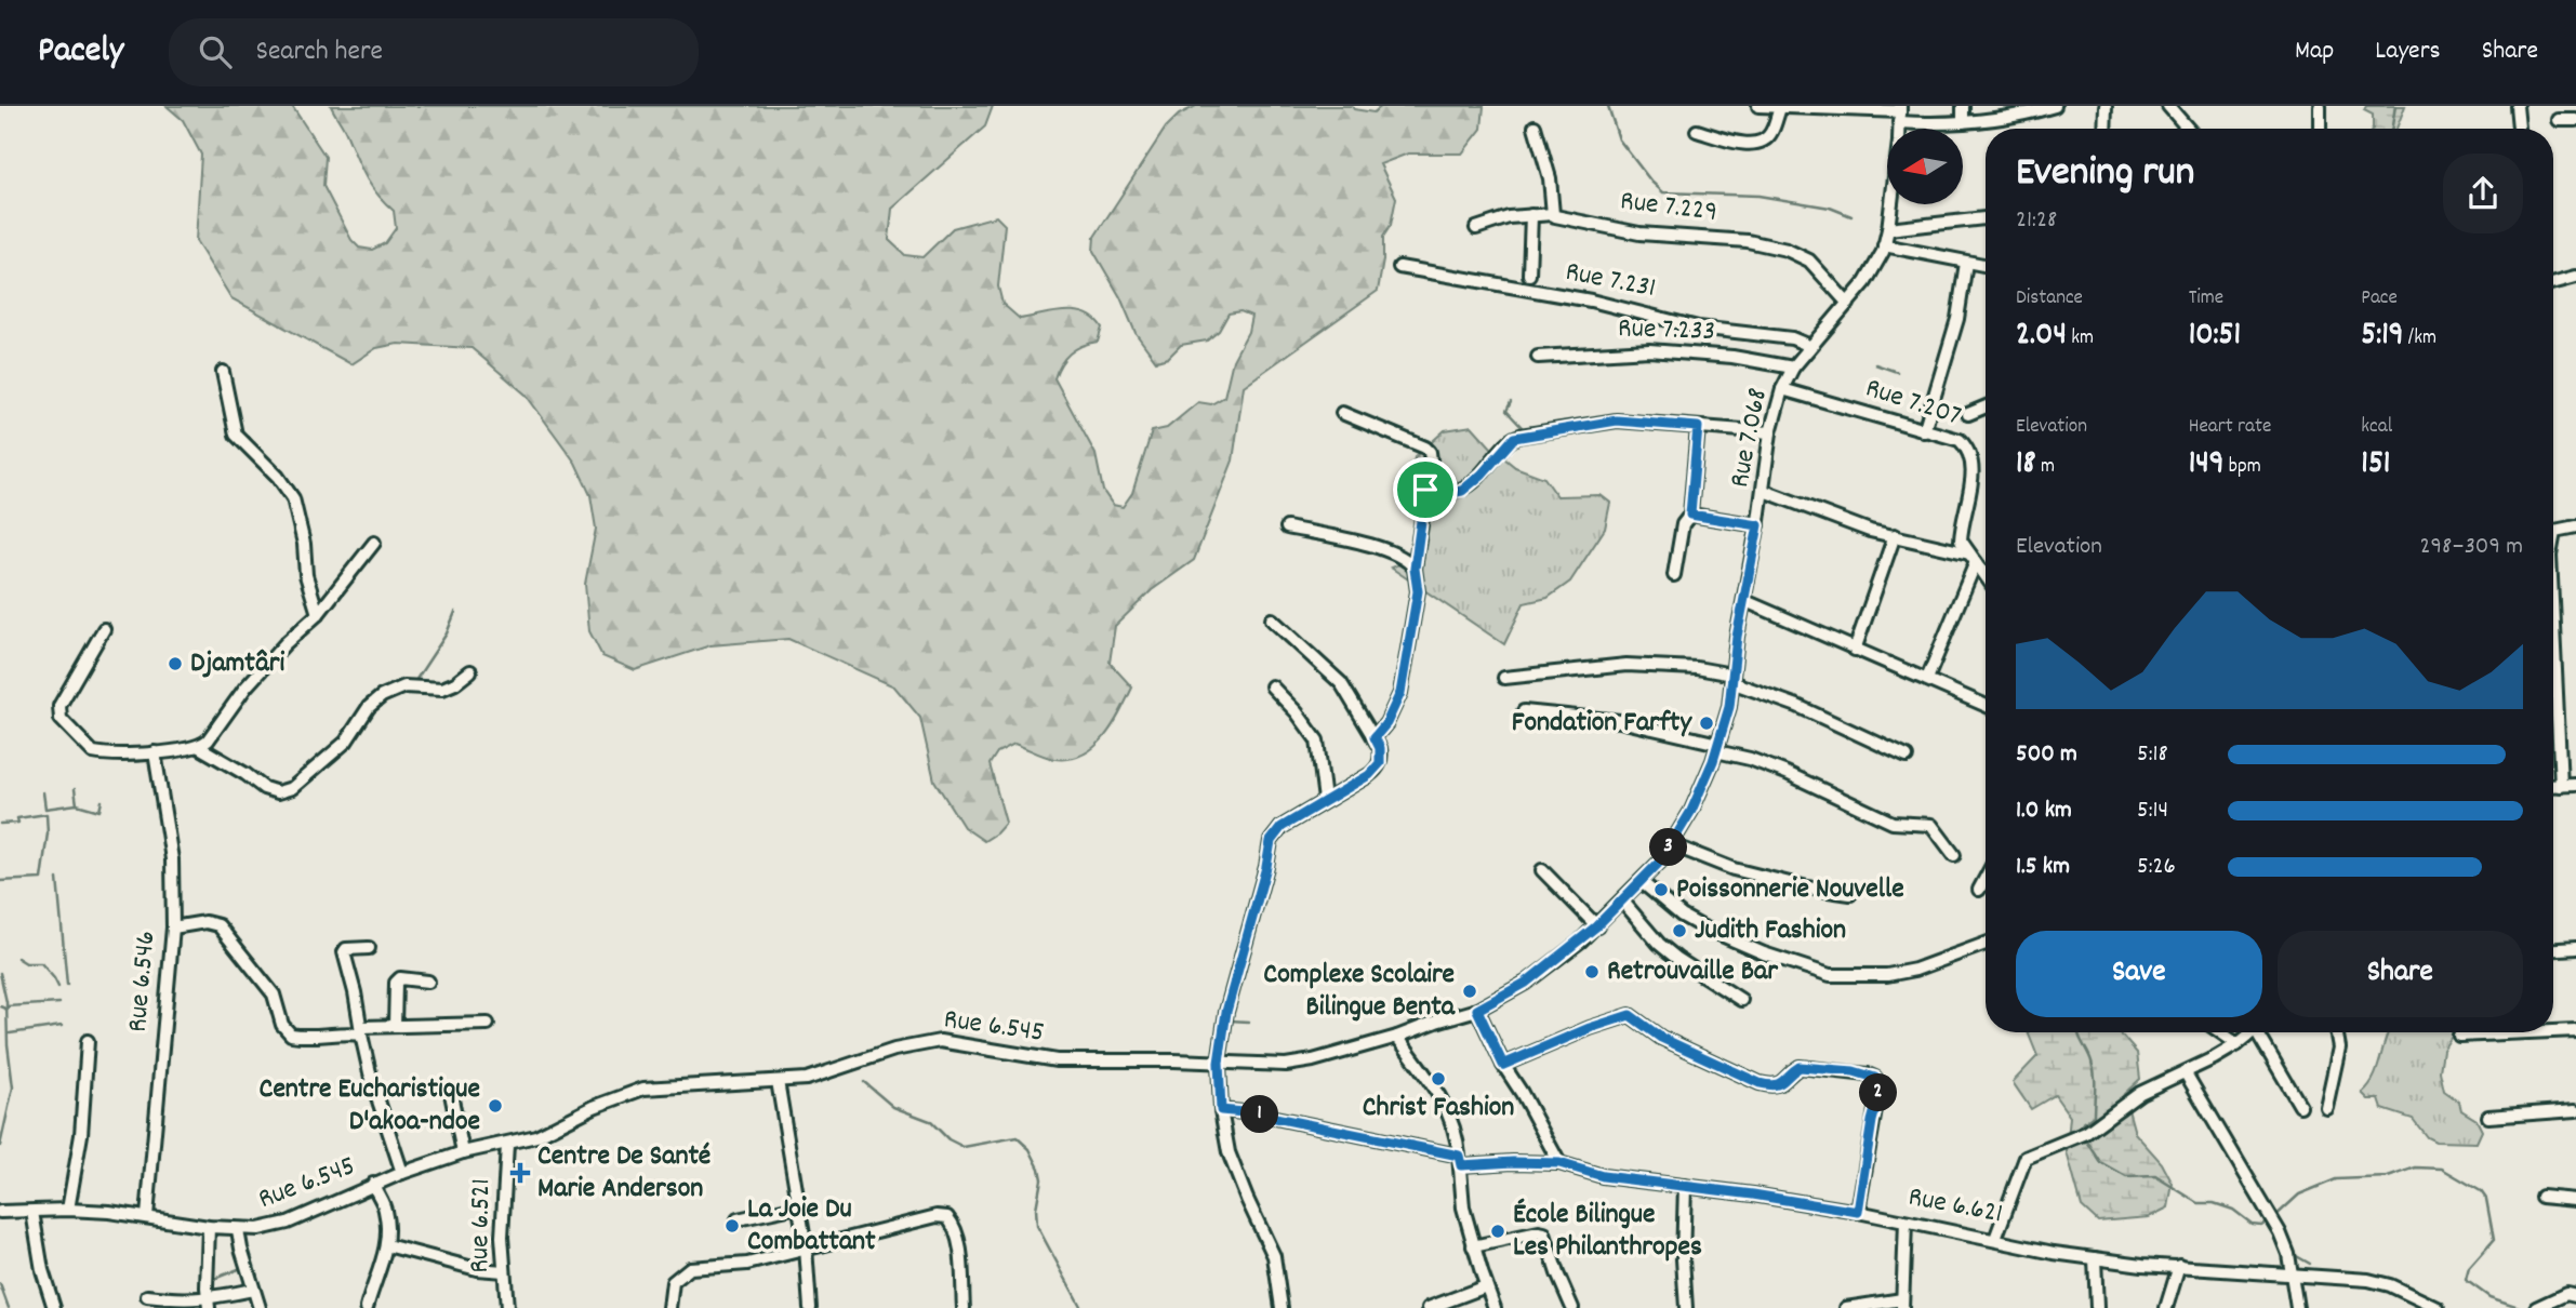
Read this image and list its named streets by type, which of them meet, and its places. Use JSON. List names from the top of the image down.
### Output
{
  "streets": {
    "street": [
      "Rue 7.229",
      "Rue 7.231",
      "Rue 7.233",
      "Rue 7.207",
      "Rue 7.068",
      "Rue 6.546",
      "Rue 6.545",
      "Rue 6.621",
      "Rue 6.521"
    ]
  },
  "crossings": [
    ["Rue 7.229", "Rue 7.068"],
    ["Rue 7.231", "Rue 7.068"],
    ["Rue 7.233", "Rue 7.068"],
    ["Rue 7.207", "Rue 7.068"],
    ["Rue 7.068", "Rue 6.545"],
    ["Rue 6.546", "Rue 6.545"],
    ["Rue 6.545", "Rue 6.521"]
  ],
  "places": {
    "other": [
      "Djamtâri",
      "Fondation Farfty",
      "Poissonnerie Nouvelle",
      "Judith Fashion",
      "Retrouvaille Bar",
      "Complexe Scolaire Bilingue Benta",
      "Christ Fashion",
      "Centre Eucharistique D'akoa-ndoe",
      "La Joie Du Combattant",
      "École Bilingue Les Philanthropes"
    ],
    "health": ["Centre De Santé Marie Anderson"]
  },
  "north": "left",
  "page": {
    "header": "Pacely",
    "search": "Search here",
    "nav": ["Map", "Layers", "Share"],
    "heading": ["Evening run", "21:28"],
    "stats": [
      ["Distance", "2.04 km"],
      ["Time", "10:51"],
      ["Pace", "5:19 /km"],
      ["Elevation", "18 m"],
      ["Heart rate", "149 bpm"],
      ["kcal", "151"]
    ],
    "chart": ["Elevation", "298–309 m"],
    "list": [
      {
        "name": "500 m",
        "note": "5:18"
      },
      {
        "name": "1.0 km",
        "note": "5:14"
      },
      {
        "name": "1.5 km",
        "note": "5:26"
      }
    ],
    "pins": ["3", "2", "1"],
    "buttons": ["Save", "Share"]
  }
}
